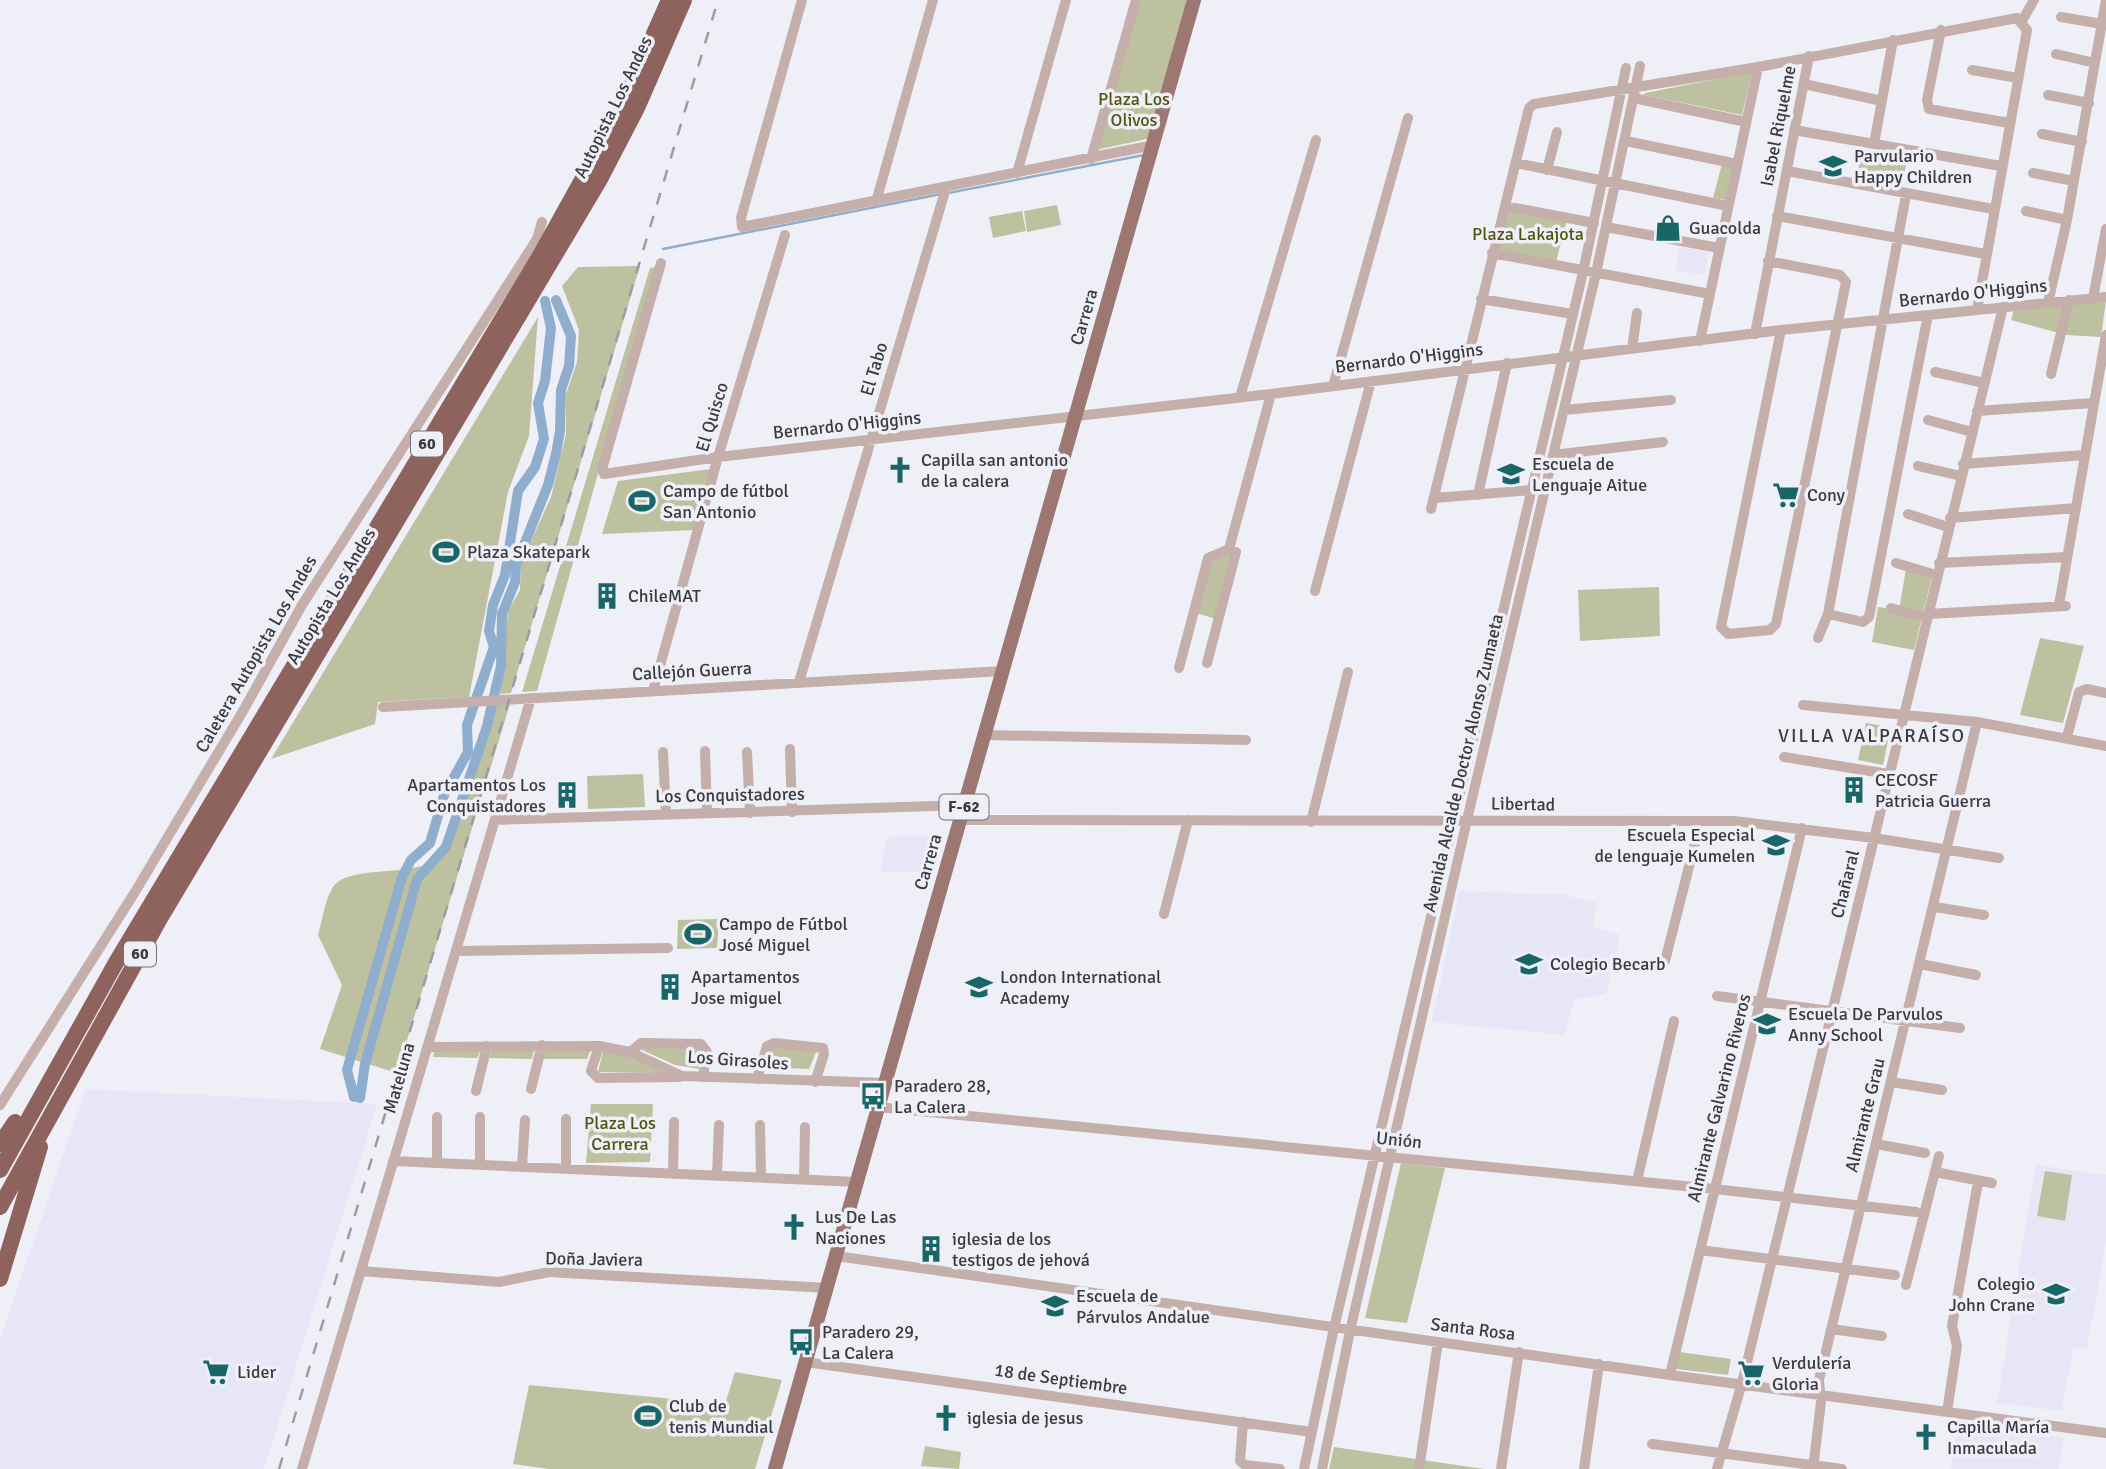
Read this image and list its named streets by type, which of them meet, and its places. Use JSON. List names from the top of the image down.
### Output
{
  "streets": {
    "highway": ["Autopista Los Andes", "60"],
    "main road": ["Carrera", "F-62"],
    "street": [
      "Isabel Riquelme",
      "Bernardo O'Higgins",
      "El Tabo",
      "El Quisco",
      "Caletera Autopista Los Andes",
      "Callejón Guerra",
      "Avenida Alcalde Doctor Alonso Zumaeta",
      "Los Conquistadores",
      "Libertad",
      "Chañaral",
      "Los Girasoles",
      "Mateluna",
      "Almirante Galvarino Riveros",
      "Almirante Grau",
      "Unión",
      "Doña Javiera",
      "Santa Rosa",
      "18 de Septiembre"
    ]
  },
  "crossings": [
    ["Isabel Riquelme", "Bernardo O'Higgins"],
    ["Bernardo O'Higgins", "Carrera"],
    ["Bernardo O'Higgins", "El Tabo"],
    ["Bernardo O'Higgins", "El Quisco"],
    ["Bernardo O'Higgins", "Avenida Alcalde Doctor Alonso Zumaeta"],
    ["Bernardo O'Higgins", "Chañaral"],
    ["Carrera", "Callejón Guerra"],
    ["Carrera", "Los Conquistadores"],
    ["Carrera", "Libertad"],
    ["Carrera", "F-62"],
    ["Carrera", "Los Girasoles"],
    ["Carrera", "Unión"],
    ["Carrera", "Doña Javiera"],
    ["Carrera", "Santa Rosa"],
    ["Carrera", "18 de Septiembre"],
    ["El Tabo", "Callejón Guerra"],
    ["El Quisco", "Callejón Guerra"],
    ["Callejón Guerra", "Mateluna"],
    ["Avenida Alcalde Doctor Alonso Zumaeta", "Libertad"],
    ["Avenida Alcalde Doctor Alonso Zumaeta", "Unión"],
    ["Avenida Alcalde Doctor Alonso Zumaeta", "Santa Rosa"],
    ["Avenida Alcalde Doctor Alonso Zumaeta", "18 de Septiembre"],
    ["Los Conquistadores", "Mateluna"],
    ["Libertad", "Chañaral"],
    ["Libertad", "Almirante Galvarino Riveros"],
    ["Libertad", "Almirante Grau"],
    ["Chañaral", "Unión"],
    ["Chañaral", "Santa Rosa"],
    ["Los Girasoles", "Mateluna"],
    ["Mateluna", "Doña Javiera"],
    ["Almirante Galvarino Riveros", "Unión"],
    ["Almirante Galvarino Riveros", "Santa Rosa"],
    ["Almirante Grau", "Unión"],
    ["Almirante Grau", "Santa Rosa"]
  ],
  "districts": ["VILLA VALPARAÍSO"],
  "parks": ["Plaza Los Olivos", "Plaza Lakajota", "Plaza Los Carrera"],
  "places": {
    "school or university": [
      "Parvulario Happy Children",
      "Escuela de Lenguaje Aitue",
      "Escuela Especial de lenguaje Kumelen",
      "Colegio Becarb",
      "London International Academy",
      "Escuela De Parvulos Anny School",
      "Colegio John Crane",
      "Escuela de Párvulos Andalue"
    ],
    "shop": ["Guacolda"],
    "church": [
      "Capilla san antonio de la calera",
      "Lus De Las Naciones",
      "iglesia de jesus",
      "Capilla María Inmaculada"
    ],
    "supermarket": ["Cony", "Lider", "Verdulería Gloria"],
    "sports": [
      "Campo de fútbol San Antonio",
      "Plaza Skatepark",
      "Campo de Fútbol José Miguel",
      "Club de tenis Mundial"
    ],
    "building": [
      "ChileMAT",
      "CECOSF Patricia Guerra",
      "Apartamentos Los Conquistadores",
      "Apartamentos Jose miguel",
      "iglesia de los testigos de jehová"
    ],
    "bus stop": ["Paradero 28, La Calera", "Paradero 29, La Calera"]
  }
}
